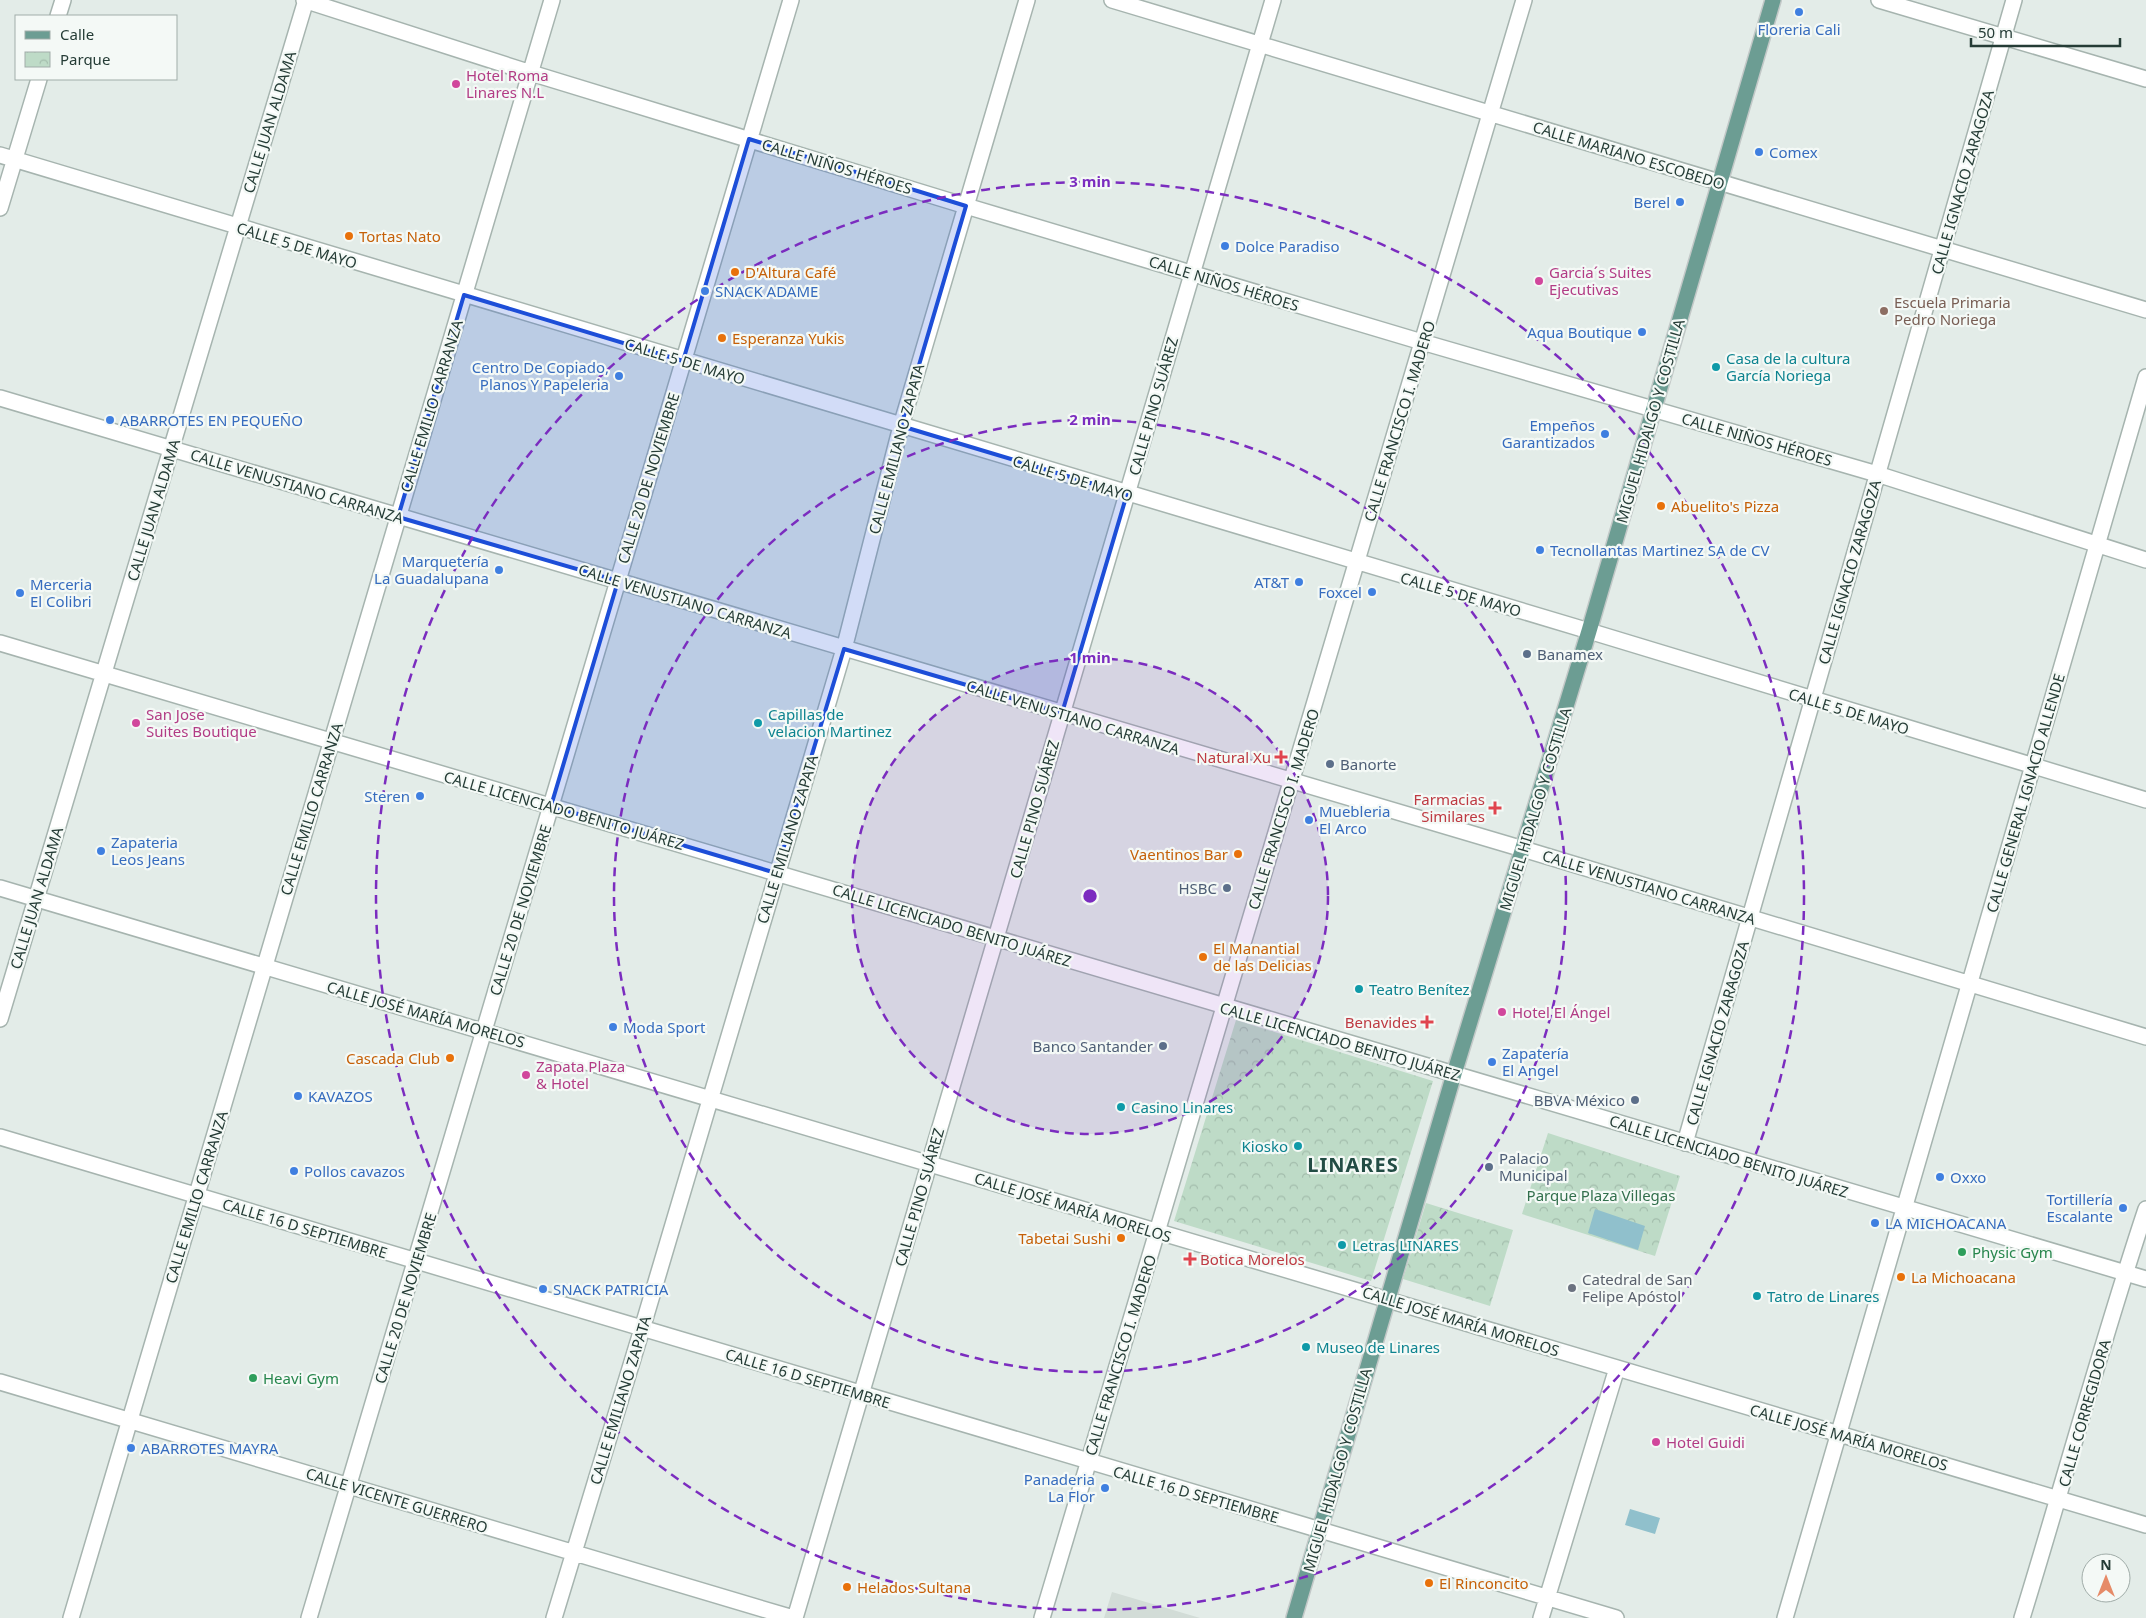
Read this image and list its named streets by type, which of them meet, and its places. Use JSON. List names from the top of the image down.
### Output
{
  "streets": {
    "main road": ["MIGUEL HIDALGO Y COSTILLA"],
    "street": [
      "CALLE JUAN ALDAMA",
      "CALLE MARIANO ESCOBEDO",
      "CALLE NIÑOS HÉROES",
      "CALLE IGNACIO ZARAGOZA",
      "CALLE 5 DE MAYO",
      "CALLE EMILIO CARRANZA",
      "CALLE PINO SUÁREZ",
      "CALLE FRANCISCO I. MADERO",
      "CALLE EMILIANO ZAPATA",
      "CALLE 20 DE NOVIEMBRE",
      "CALLE VENUSTIANO CARRANZA",
      "CALLE GENERAL IGNACIO ALLENDE",
      "CALLE LICENCIADO BENITO JUÁREZ",
      "CALLE JOSÉ MARÍA MORELOS",
      "CALLE 16 D SEPTIEMBRE",
      "CALLE CORREGIDORA",
      "CALLE VICENTE GUERRERO"
    ]
  },
  "crossings": [
    ["CALLE JUAN ALDAMA", "CALLE NIÑOS HÉROES"],
    ["CALLE JUAN ALDAMA", "CALLE 5 DE MAYO"],
    ["CALLE JUAN ALDAMA", "CALLE VENUSTIANO CARRANZA"],
    ["CALLE JUAN ALDAMA", "CALLE LICENCIADO BENITO JUÁREZ"],
    ["CALLE JUAN ALDAMA", "CALLE JOSÉ MARÍA MORELOS"],
    ["CALLE MARIANO ESCOBEDO", "CALLE IGNACIO ZARAGOZA"],
    ["CALLE MARIANO ESCOBEDO", "CALLE PINO SUÁREZ"],
    ["CALLE MARIANO ESCOBEDO", "CALLE FRANCISCO I. MADERO"],
    ["CALLE MARIANO ESCOBEDO", "MIGUEL HIDALGO Y COSTILLA"],
    ["CALLE NIÑOS HÉROES", "CALLE IGNACIO ZARAGOZA"],
    ["CALLE NIÑOS HÉROES", "CALLE EMILIO CARRANZA"],
    ["CALLE NIÑOS HÉROES", "CALLE PINO SUÁREZ"],
    ["CALLE NIÑOS HÉROES", "CALLE FRANCISCO I. MADERO"],
    ["CALLE NIÑOS HÉROES", "MIGUEL HIDALGO Y COSTILLA"],
    ["CALLE NIÑOS HÉROES", "CALLE EMILIANO ZAPATA"],
    ["CALLE NIÑOS HÉROES", "CALLE 20 DE NOVIEMBRE"],
    ["CALLE NIÑOS HÉROES", "CALLE GENERAL IGNACIO ALLENDE"],
    ["CALLE IGNACIO ZARAGOZA", "CALLE 5 DE MAYO"],
    ["CALLE IGNACIO ZARAGOZA", "CALLE VENUSTIANO CARRANZA"],
    ["CALLE IGNACIO ZARAGOZA", "CALLE LICENCIADO BENITO JUÁREZ"],
    ["CALLE 5 DE MAYO", "CALLE EMILIO CARRANZA"],
    ["CALLE 5 DE MAYO", "CALLE PINO SUÁREZ"],
    ["CALLE 5 DE MAYO", "CALLE FRANCISCO I. MADERO"],
    ["CALLE 5 DE MAYO", "MIGUEL HIDALGO Y COSTILLA"],
    ["CALLE 5 DE MAYO", "CALLE EMILIANO ZAPATA"],
    ["CALLE 5 DE MAYO", "CALLE 20 DE NOVIEMBRE"],
    ["CALLE 5 DE MAYO", "CALLE GENERAL IGNACIO ALLENDE"],
    ["CALLE EMILIO CARRANZA", "CALLE VENUSTIANO CARRANZA"],
    ["CALLE EMILIO CARRANZA", "CALLE LICENCIADO BENITO JUÁREZ"],
    ["CALLE EMILIO CARRANZA", "CALLE JOSÉ MARÍA MORELOS"],
    ["CALLE EMILIO CARRANZA", "CALLE 16 D SEPTIEMBRE"],
    ["CALLE EMILIO CARRANZA", "CALLE VICENTE GUERRERO"],
    ["CALLE PINO SUÁREZ", "CALLE VENUSTIANO CARRANZA"],
    ["CALLE PINO SUÁREZ", "CALLE LICENCIADO BENITO JUÁREZ"],
    ["CALLE PINO SUÁREZ", "CALLE JOSÉ MARÍA MORELOS"],
    ["CALLE PINO SUÁREZ", "CALLE 16 D SEPTIEMBRE"],
    ["CALLE PINO SUÁREZ", "CALLE VICENTE GUERRERO"],
    ["CALLE FRANCISCO I. MADERO", "CALLE VENUSTIANO CARRANZA"],
    ["CALLE FRANCISCO I. MADERO", "CALLE LICENCIADO BENITO JUÁREZ"],
    ["CALLE FRANCISCO I. MADERO", "CALLE JOSÉ MARÍA MORELOS"],
    ["CALLE FRANCISCO I. MADERO", "CALLE 16 D SEPTIEMBRE"],
    ["MIGUEL HIDALGO Y COSTILLA", "CALLE VENUSTIANO CARRANZA"],
    ["MIGUEL HIDALGO Y COSTILLA", "CALLE LICENCIADO BENITO JUÁREZ"],
    ["MIGUEL HIDALGO Y COSTILLA", "CALLE JOSÉ MARÍA MORELOS"],
    ["MIGUEL HIDALGO Y COSTILLA", "CALLE 16 D SEPTIEMBRE"],
    ["CALLE EMILIANO ZAPATA", "CALLE VENUSTIANO CARRANZA"],
    ["CALLE EMILIANO ZAPATA", "CALLE LICENCIADO BENITO JUÁREZ"],
    ["CALLE EMILIANO ZAPATA", "CALLE JOSÉ MARÍA MORELOS"],
    ["CALLE EMILIANO ZAPATA", "CALLE 16 D SEPTIEMBRE"],
    ["CALLE EMILIANO ZAPATA", "CALLE VICENTE GUERRERO"],
    ["CALLE 20 DE NOVIEMBRE", "CALLE VENUSTIANO CARRANZA"],
    ["CALLE 20 DE NOVIEMBRE", "CALLE LICENCIADO BENITO JUÁREZ"],
    ["CALLE 20 DE NOVIEMBRE", "CALLE JOSÉ MARÍA MORELOS"],
    ["CALLE 20 DE NOVIEMBRE", "CALLE 16 D SEPTIEMBRE"],
    ["CALLE 20 DE NOVIEMBRE", "CALLE VICENTE GUERRERO"],
    ["CALLE VENUSTIANO CARRANZA", "CALLE GENERAL IGNACIO ALLENDE"],
    ["CALLE GENERAL IGNACIO ALLENDE", "CALLE LICENCIADO BENITO JUÁREZ"],
    ["CALLE GENERAL IGNACIO ALLENDE", "CALLE JOSÉ MARÍA MORELOS"],
    ["CALLE LICENCIADO BENITO JUÁREZ", "CALLE CORREGIDORA"],
    ["CALLE JOSÉ MARÍA MORELOS", "CALLE CORREGIDORA"]
  ],
  "districts": ["LINARES"],
  "parks": ["Parque Plaza Villegas"],
  "places": {
    "other": [
      "Floreria Cali",
      "Hotel Roma Linares N.L",
      "Comex",
      "Berel",
      "Tortas Nato",
      "Dolce Paradiso",
      "D'Altura Café",
      "Garcia´s Suites Ejecutivas",
      "SNACK ADAME",
      "Escuela Primaria Pedro Noriega",
      "Aqua Boutique",
      "Esperanza Yukis",
      "Casa de la cultura García Noriega",
      "Centro De Copiado, Planos Y Papeleria",
      "ABARROTES EN PEQUEÑO",
      "Empeños Garantizados",
      "Abuelito's Pizza",
      "Tecnollantas Martinez SA de CV",
      "Marquetería La Guadalupana",
      "AT&T",
      "Foxcel",
      "Merceria El Colibri",
      "Banamex",
      "San Jose Suites Boutique",
      "Capillas de velacion Martinez",
      "Banorte",
      "Steren",
      "Muebleria El Arco",
      "Zapateria Leos Jeans",
      "Vaentinos Bar",
      "HSBC",
      "El Manantial de las Delicias",
      "Teatro Benítez",
      "Hotel El Ángel",
      "Moda Sport",
      "Banco Santander",
      "Cascada Club",
      "Zapatería El Angel",
      "Zapata Plaza & Hotel",
      "KAVAZOS",
      "BBVA México",
      "Casino Linares",
      "Kiosko",
      "Palacio Municipal",
      "Pollos cavazos",
      "Oxxo",
      "Tortillería Escalante",
      "LA MICHOACANA",
      "Tabetai Sushi",
      "Letras LINARES",
      "Physic Gym",
      "La Michoacana",
      "Catedral de San Felipe Apóstol",
      "SNACK PATRICIA",
      "Tatro de Linares",
      "Museo de Linares",
      "Heavi Gym",
      "Hotel Guidi",
      "ABARROTES MAYRA",
      "Panaderia La Flor",
      "El Rinconcito",
      "Helados Sultana"
    ],
    "health": [
      "Natural Xu",
      "Farmacias Similares",
      "Benavides",
      "Botica Morelos"
    ]
  },
  "legend": ["Calle", "Parque"],
  "scale_bar": "50 m",
  "north": "top",
  "rings": ["3 min", "2 min", "1 min"]
}
